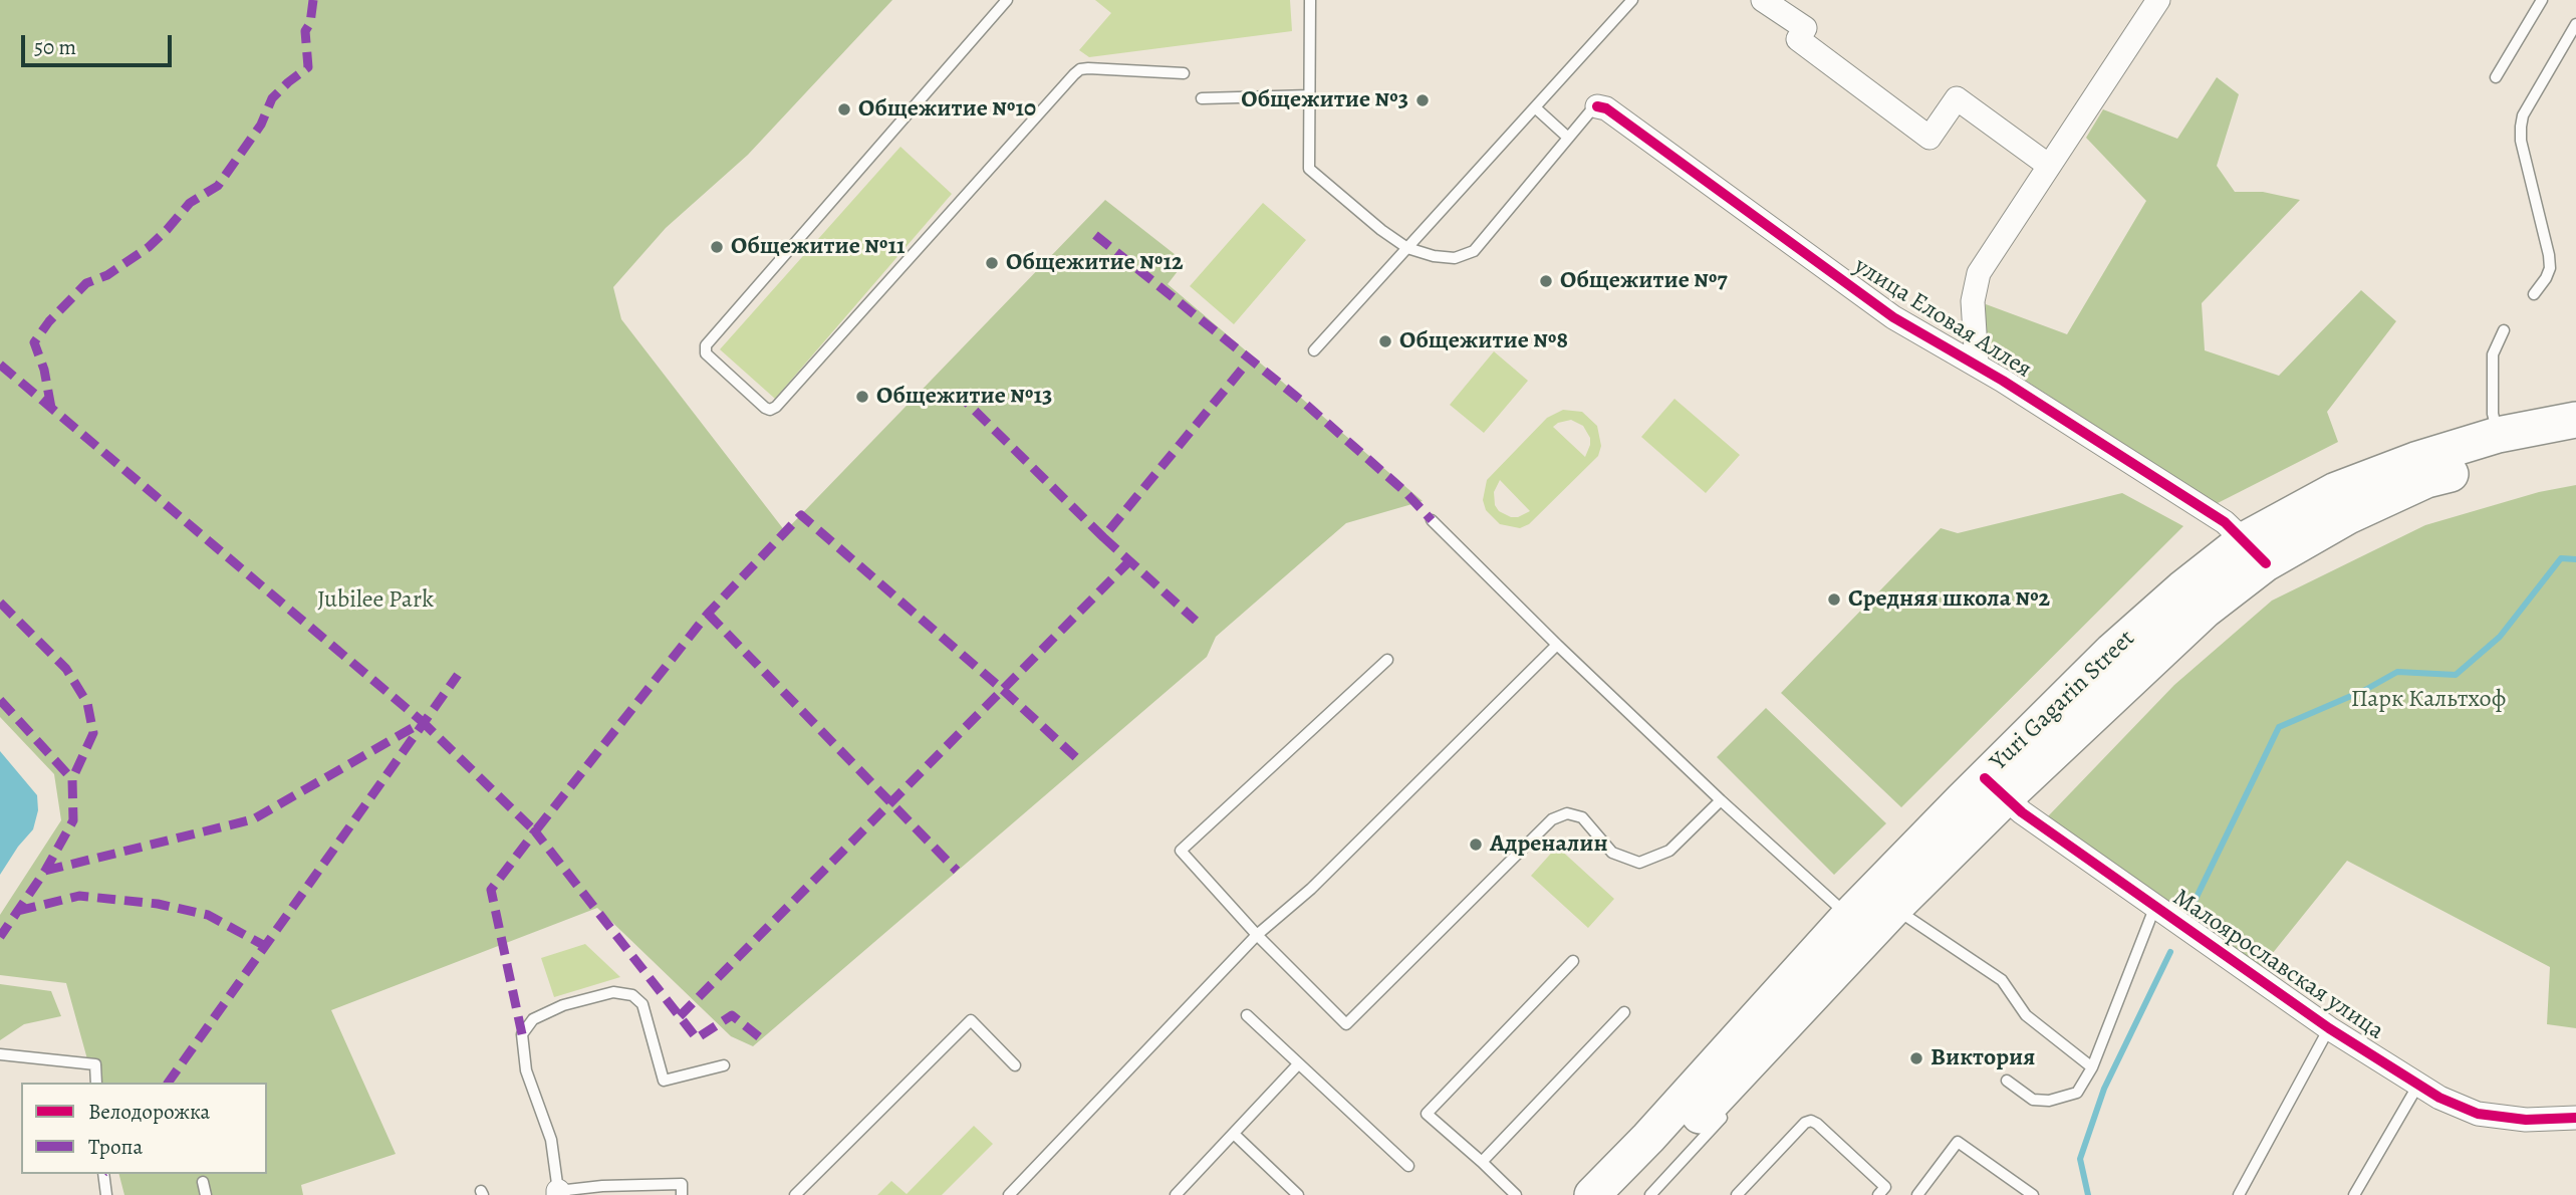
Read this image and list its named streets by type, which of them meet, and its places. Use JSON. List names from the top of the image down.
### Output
{
  "streets": {
    "main road": ["Yuri Gagarin Street"],
    "street": ["улица Еловая Аллея", "Малоярославская улица"]
  },
  "crossings": [
    ["улица Еловая Аллея", "Yuri Gagarin Street"],
    ["Yuri Gagarin Street", "Малоярославская улица"]
  ],
  "parks": ["Jubilee Park", "Парк Кальтхоф"],
  "places": [
    "Общежитие №3",
    "Общежитие №10",
    "Общежитие №11",
    "Общежитие №12",
    "Общежитие №7",
    "Общежитие №8",
    "Общежитие №13",
    "Средняя школа №2",
    "Адреналин",
    "Виктория"
  ],
  "legend": ["Велодорожка", "Тропа"],
  "scale_bar": "50 m"
}
